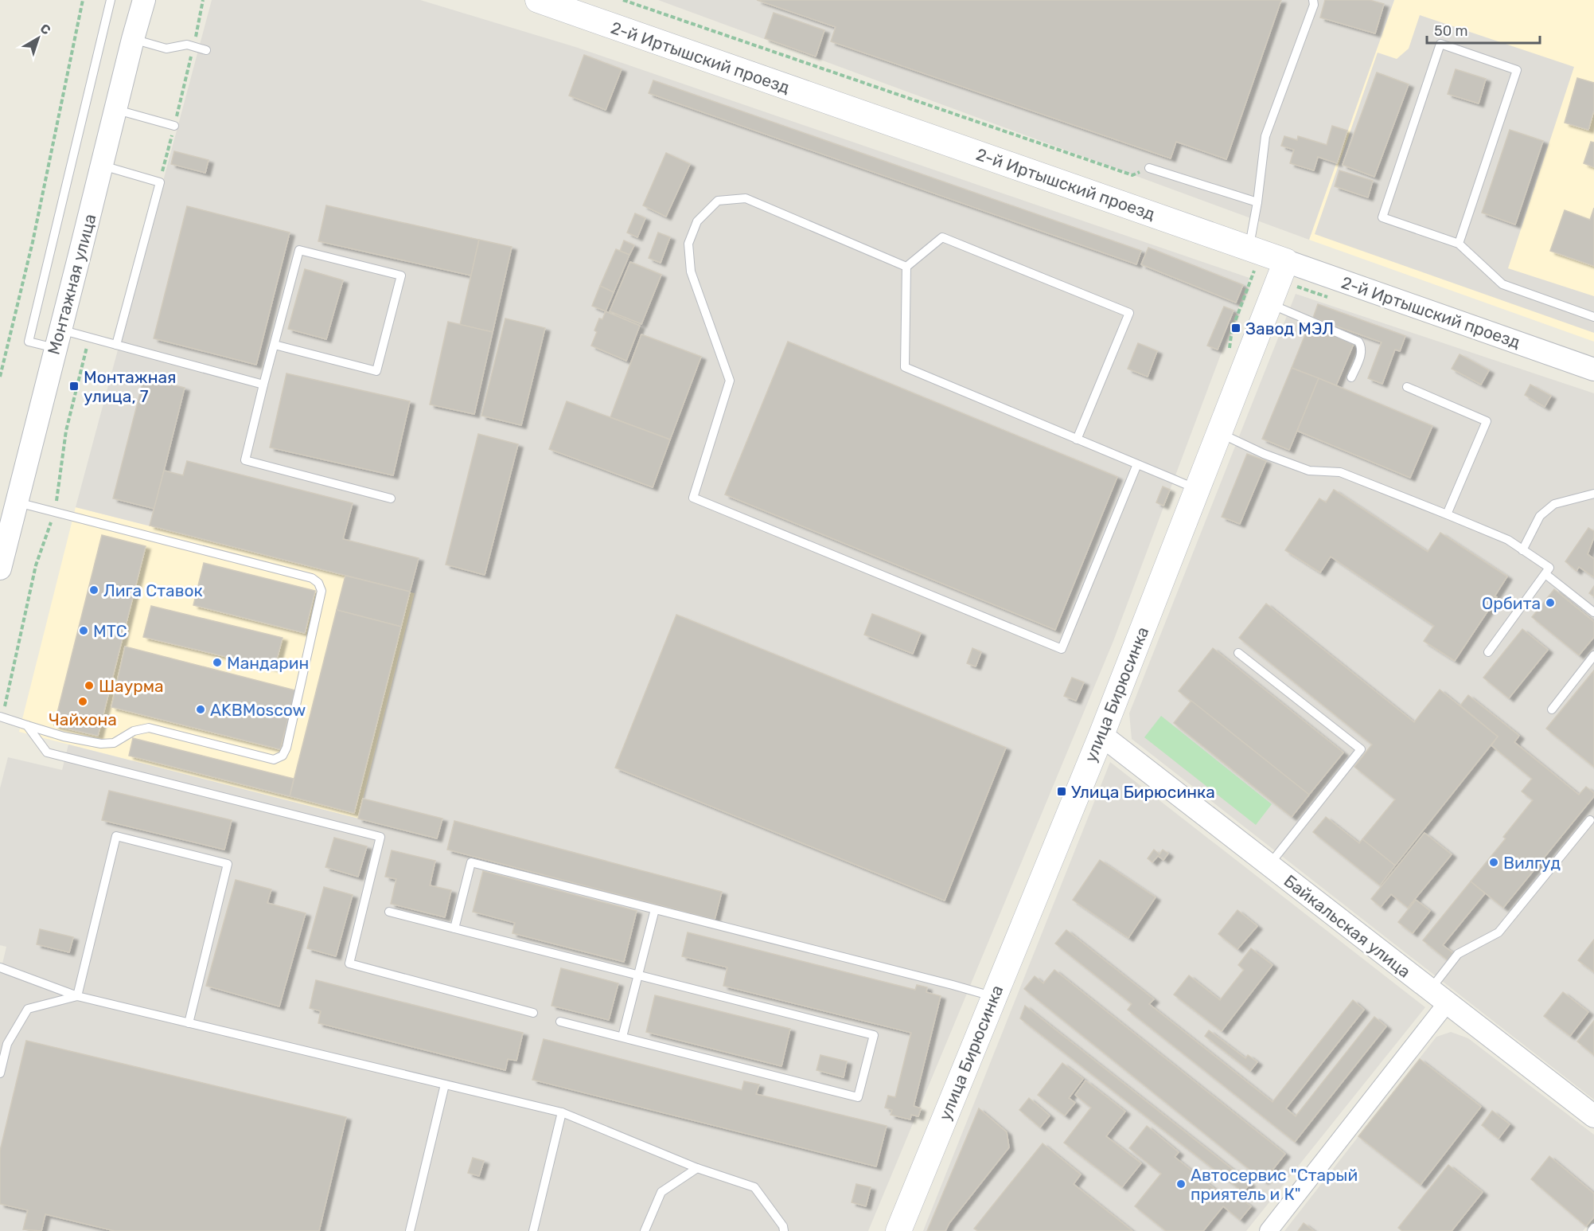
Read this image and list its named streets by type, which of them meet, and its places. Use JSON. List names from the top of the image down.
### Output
{
  "streets": {
    "main road": ["2-й Иртышский проезд", "улица Бирюсинка"],
    "street": ["Монтажная улица", "Байкальская улица"]
  },
  "crossings": [
    ["2-й Иртышский проезд", "улица Бирюсинка"],
    ["улица Бирюсинка", "Байкальская улица"]
  ],
  "places": {
    "transit": ["Завод МЭЛ", "Монтажная улица, 7", "Улица Бирюсинка"],
    "other": [
      "Лига Ставок",
      "Орбита",
      "МТС",
      "Мандарин",
      "Шаурма",
      "Чайхона",
      "AKBMoscow",
      "Вилгуд",
      "Автосервис \"Старый приятель и К\""
    ]
  },
  "scale_bar": "50 m",
  "north": "top right"
}
